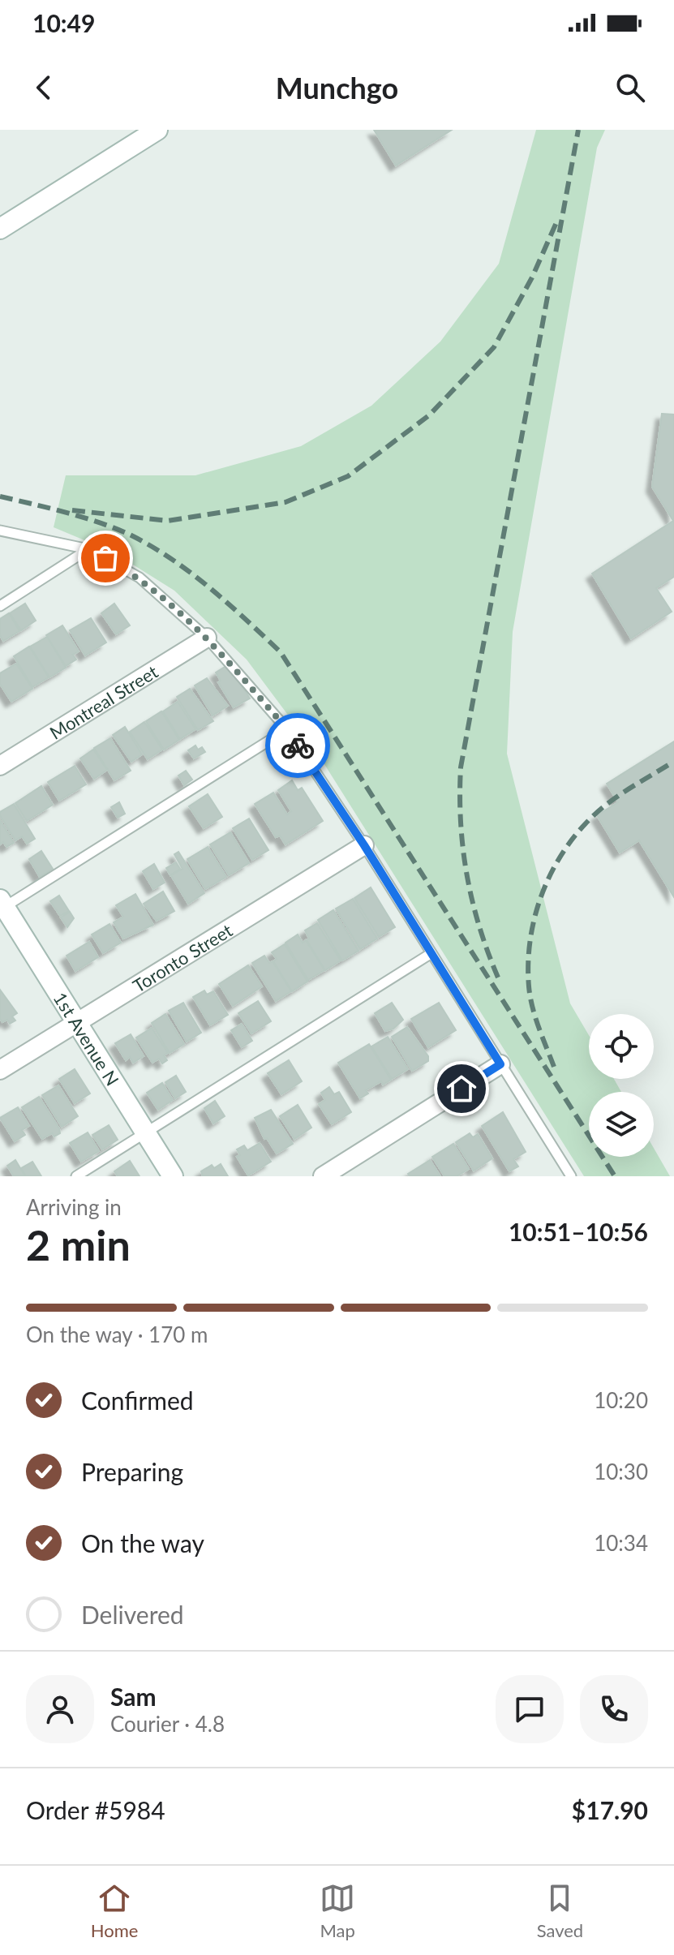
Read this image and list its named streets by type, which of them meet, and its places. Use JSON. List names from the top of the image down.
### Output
{
  "streets": {
    "street": ["Montreal Street", "Toronto Street", "1st Avenue N"]
  },
  "crossings": [
    ["Toronto Street", "1st Avenue N"]
  ],
  "page": {
    "status": "10:49",
    "header": "Munchgo",
    "heading": ["2 min", "Arriving in", "10:51–10:56"],
    "panel": [
      "Sam",
      "Courier · 4.8",
      "Order #5984",
      "$17.90"
    ],
    "bar": "On the way · 170 m",
    "list": [
      ["Confirmed", "10:20"],
      ["Preparing", "10:30"],
      ["On the way", "10:34"],
      "Delivered"
    ],
    "tabs": ["Home", "Map", "Saved"]
  }
}
